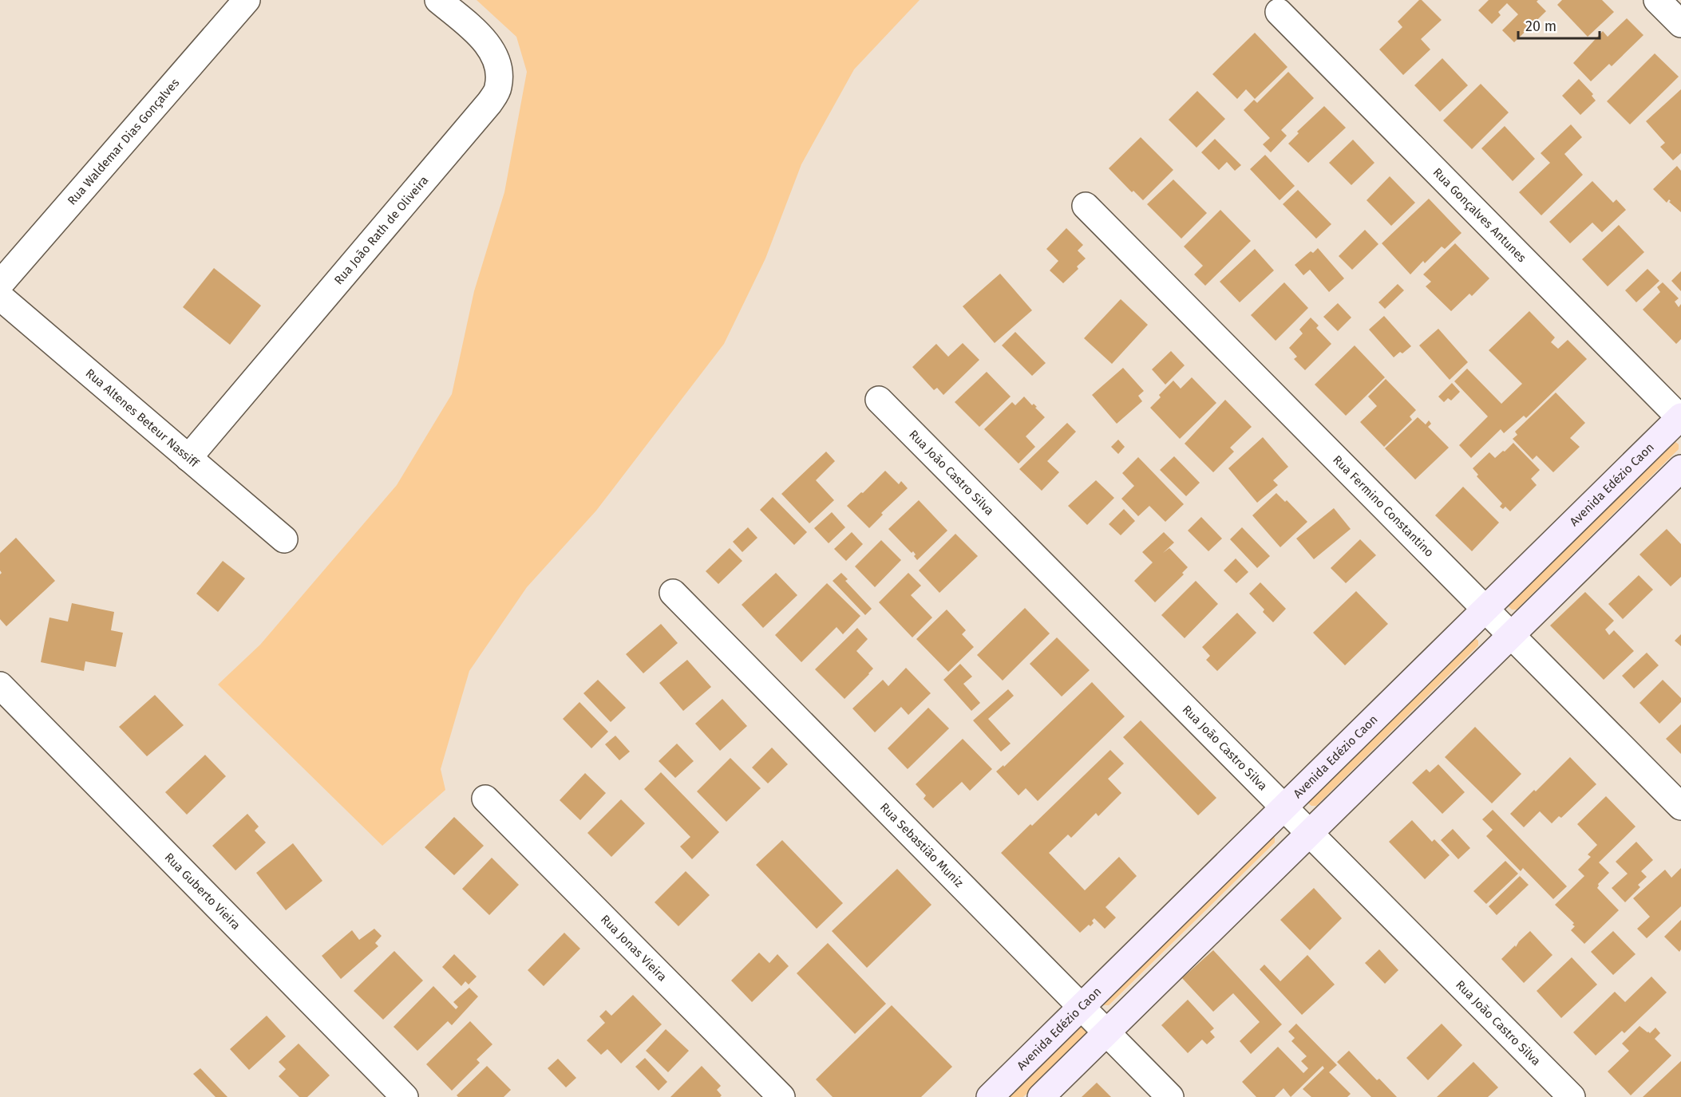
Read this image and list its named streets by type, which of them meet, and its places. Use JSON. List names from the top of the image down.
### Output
{
  "streets": {
    "main road": ["Avenida Edézio Caon"],
    "street": [
      "Rua Waldemar Dias Gonçalves",
      "Rua Gonçalves Antunes",
      "Rua João Rath de Oliveira",
      "Rua Altenes Beteur Nassiff",
      "Rua João Castro Silva",
      "Rua Fermino Constantino",
      "Rua Sebastião Muniz",
      "Rua Guberto Vieira",
      "Rua Jonas Vieira"
    ]
  },
  "crossings": [
    ["Rua Gonçalves Antunes", "Avenida Edézio Caon"],
    ["Rua João Rath de Oliveira", "Rua Altenes Beteur Nassiff"],
    ["Rua João Castro Silva", "Avenida Edézio Caon"],
    ["Avenida Edézio Caon", "Rua Fermino Constantino"],
    ["Avenida Edézio Caon", "Rua Sebastião Muniz"]
  ],
  "scale_bar": "20 m"
}
